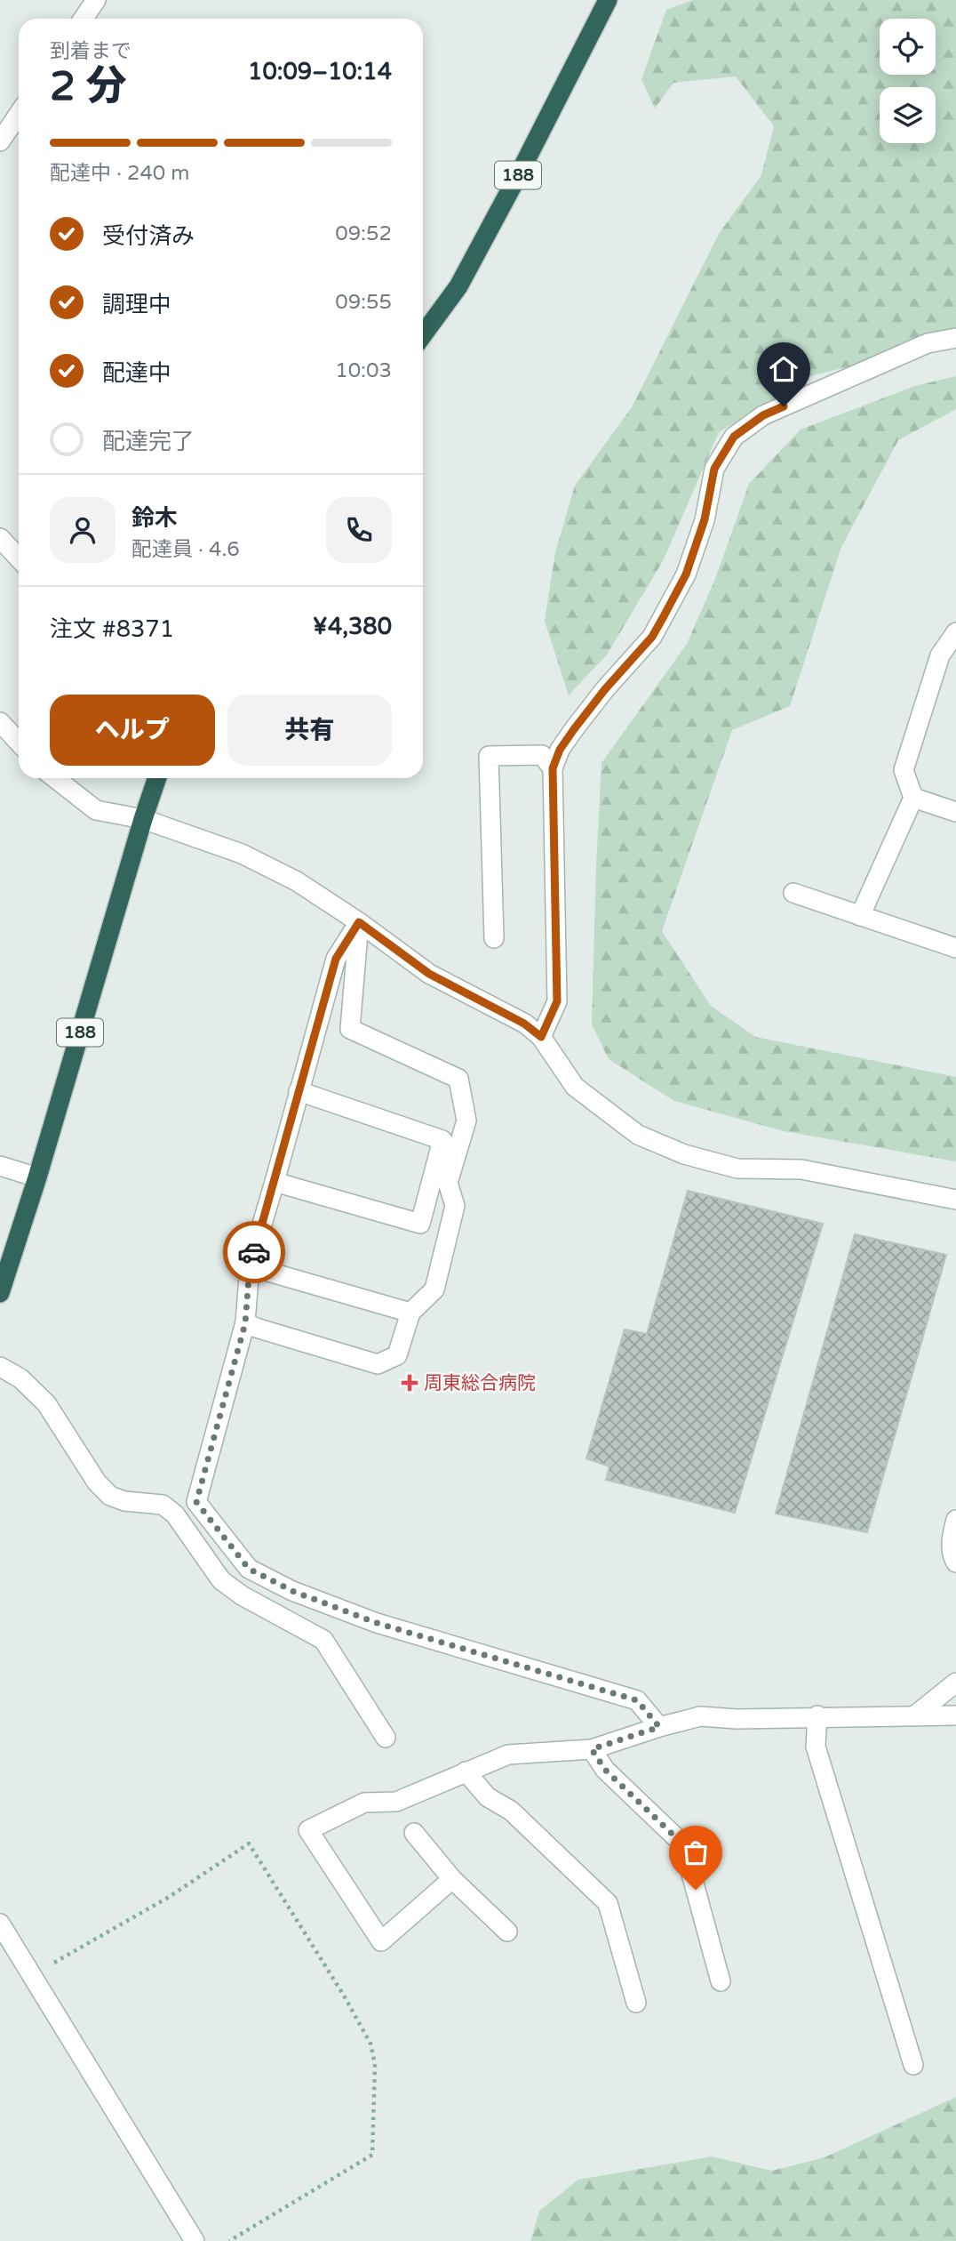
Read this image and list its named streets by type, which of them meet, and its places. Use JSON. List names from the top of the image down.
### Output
{
  "streets": {
    "highway": ["188"]
  },
  "places": {
    "health": ["周東総合病院"]
  },
  "page": {
    "heading": ["2 分", "到着まで", "10:09–10:14"],
    "panel": [
      "鈴木",
      "配達員 · 4.6",
      "注文 #8371",
      "¥4,380"
    ],
    "bar": "配達中 · 240 m",
    "list": [
      ["受付済み", "09:52"],
      ["調理中", "09:55"],
      ["配達中", "10:03"],
      "配達完了"
    ],
    "buttons": ["ヘルプ", "共有"]
  }
}
